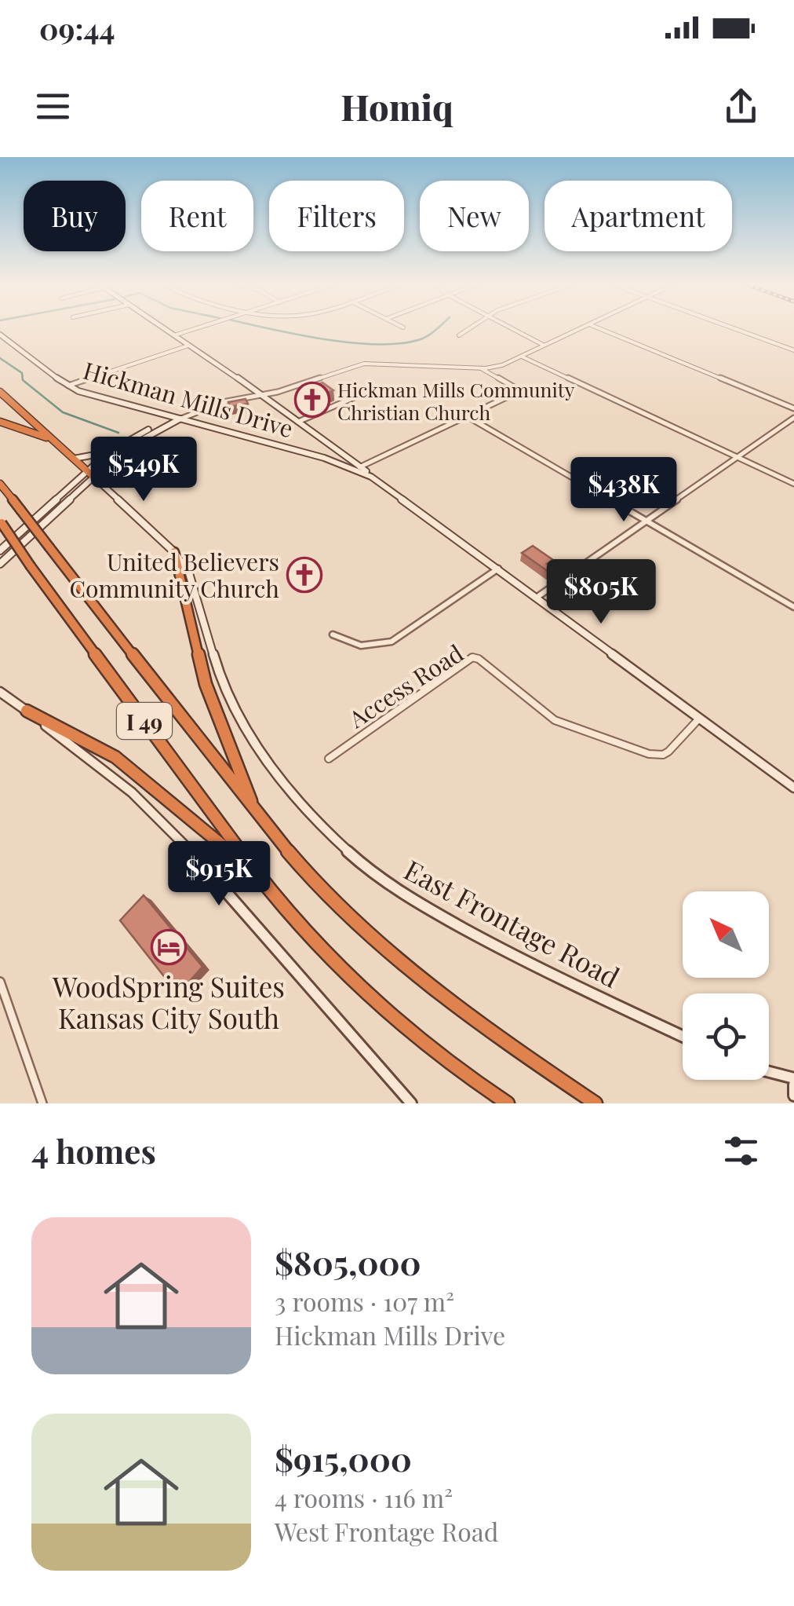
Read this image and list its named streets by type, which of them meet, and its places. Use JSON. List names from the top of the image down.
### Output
{
  "streets": {
    "highway": ["I 49"],
    "street": ["Hickman Mills Drive", "Access Road", "East Frontage Road"]
  },
  "crossings": [
    ["Hickman Mills Drive", "Access Road"]
  ],
  "places": {
    "church": ["Hickman Mills Community Christian Church", "United Believers Community Church"],
    "hotel": ["WoodSpring Suites Kansas City South"]
  },
  "north": "top left",
  "page": {
    "status": "09:44",
    "header": "Homiq",
    "chip": [
      "Buy",
      "Rent",
      "Filters",
      "New",
      "Apartment"
    ],
    "price": [
      "$549K",
      "$438K",
      "$805K",
      "$915K"
    ],
    "heading": "4 homes",
    "list": [
      {
        "name": "$805,000",
        "note": "3 rooms · 107 m² · Hickman Mills Drive"
      },
      {
        "name": "$915,000",
        "note": "4 rooms · 116 m² · West Frontage Road"
      }
    ]
  }
}
